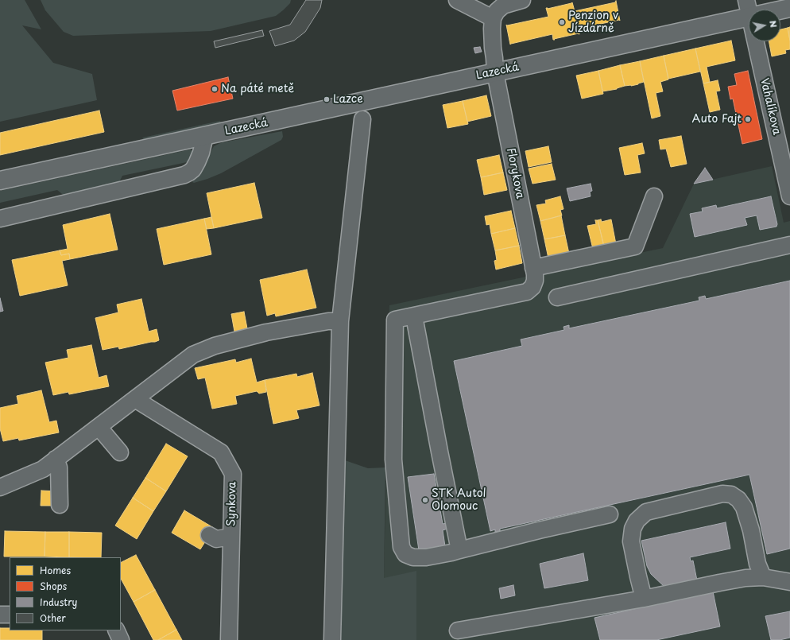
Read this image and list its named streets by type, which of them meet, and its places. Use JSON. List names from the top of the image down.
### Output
{
  "streets": {
    "main road": ["Lazecká"],
    "street": ["Vahalíkova", "Florykova", "Synkova"]
  },
  "crossings": [
    ["Lazecká", "Vahalíkova"],
    ["Lazecká", "Florykova"]
  ],
  "places": [
    "Penzion v Jízdárně",
    "Na páté metě",
    "Lazce",
    "Auto Fajt",
    "STK Autol Olomouc"
  ],
  "legend": [
    "Homes",
    "Shops",
    "Industry",
    "Other"
  ],
  "north": "right"
}
